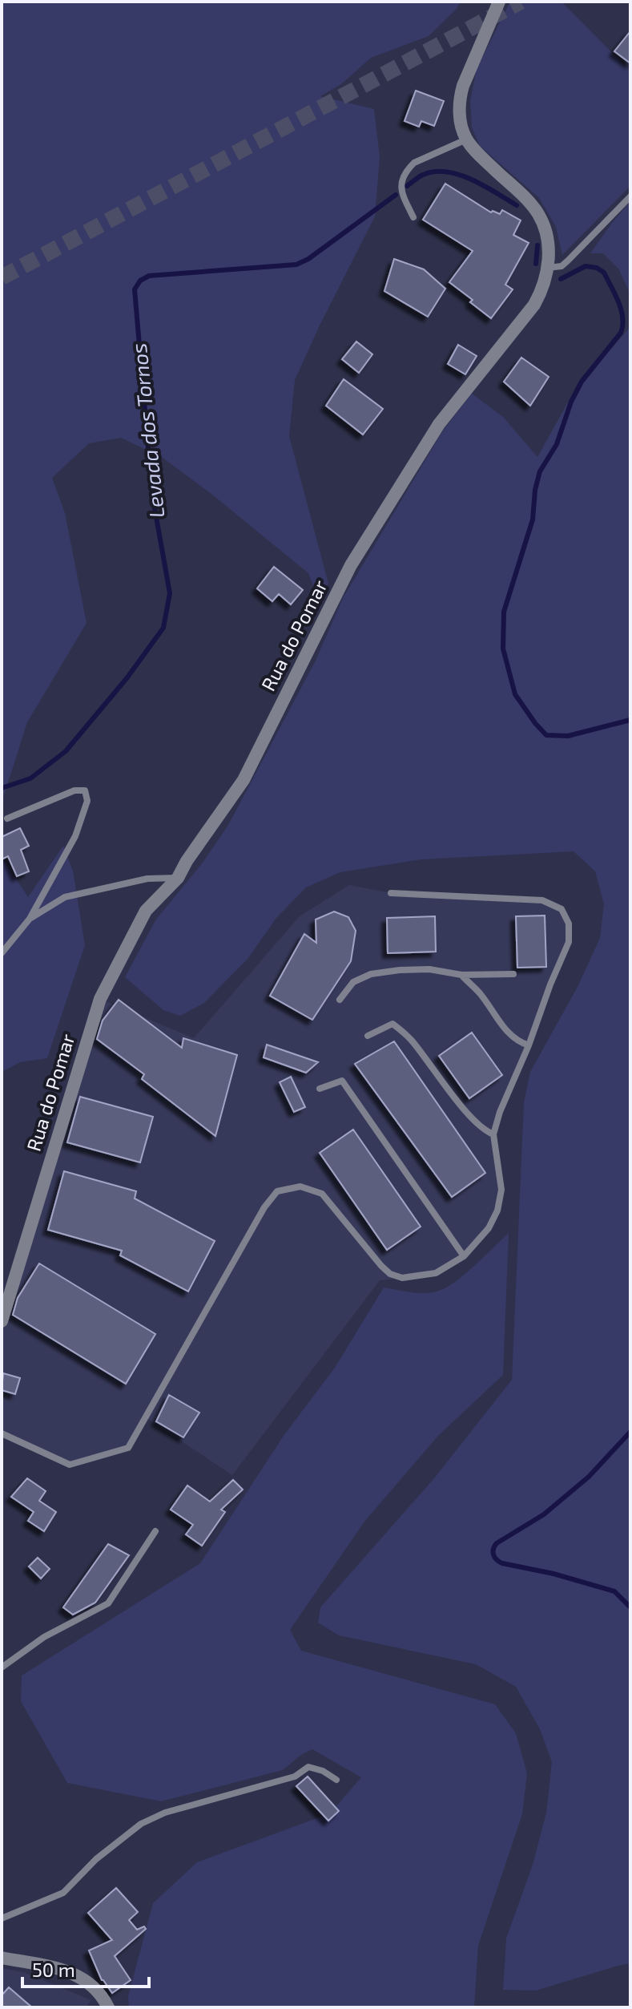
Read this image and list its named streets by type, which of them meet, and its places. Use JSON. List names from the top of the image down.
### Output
{
  "streets": {
    "street": ["Rua do Pomar"]
  },
  "water": ["Levada dos Tornos"],
  "scale_bar": "50 m"
}
